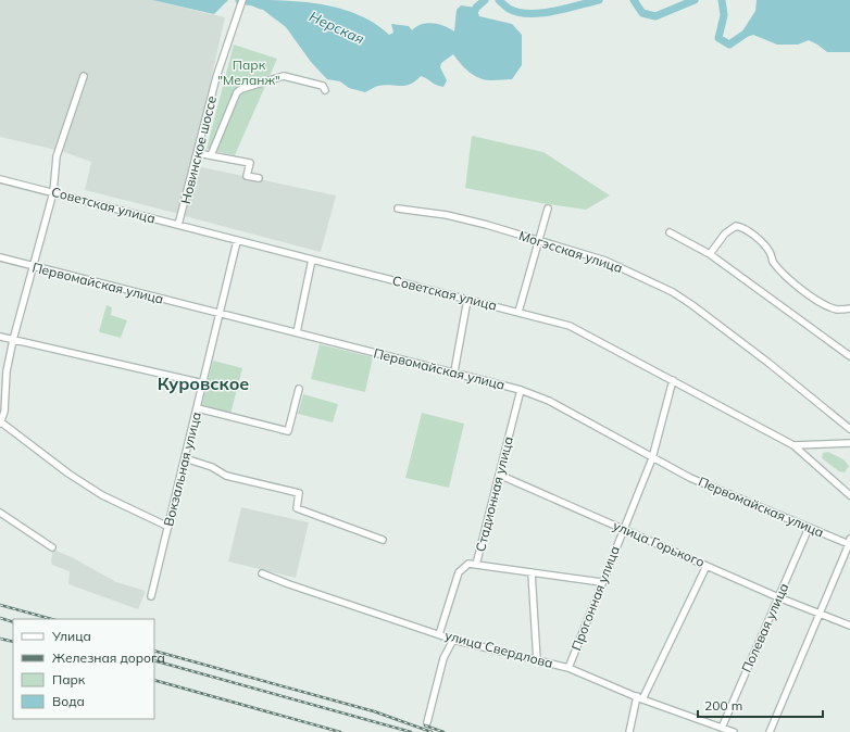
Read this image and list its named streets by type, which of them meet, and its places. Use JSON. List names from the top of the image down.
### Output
{
  "streets": {
    "street": [
      "Новинское шоссе",
      "Советская улица",
      "Могэсская улица",
      "Первомайская улица",
      "Вокзальная улица",
      "Стадионная улица",
      "улица Горького",
      "Прогонная улица",
      "Полевая улица",
      "улица Свердлова"
    ]
  },
  "crossings": [
    ["Новинское шоссе", "Советская улица"],
    ["Советская улица", "Вокзальная улица"],
    ["Советская улица", "Прогонная улица"],
    ["Первомайская улица", "Вокзальная улица"],
    ["Первомайская улица", "Стадионная улица"],
    ["Первомайская улица", "Прогонная улица"],
    ["Первомайская улица", "Полевая улица"],
    ["Стадионная улица", "улица Горького"],
    ["Стадионная улица", "улица Свердлова"],
    ["улица Горького", "Прогонная улица"],
    ["улица Горького", "Полевая улица"],
    ["Прогонная улица", "улица Свердлова"],
    ["Полевая улица", "улица Свердлова"]
  ],
  "districts": ["Куровское"],
  "water": ["Нерская"],
  "parks": ["Парк \"Меланж\""],
  "legend": [
    "Улица",
    "Железная дорога",
    "Парк",
    "Вода"
  ],
  "scale_bar": "200 m"
}
